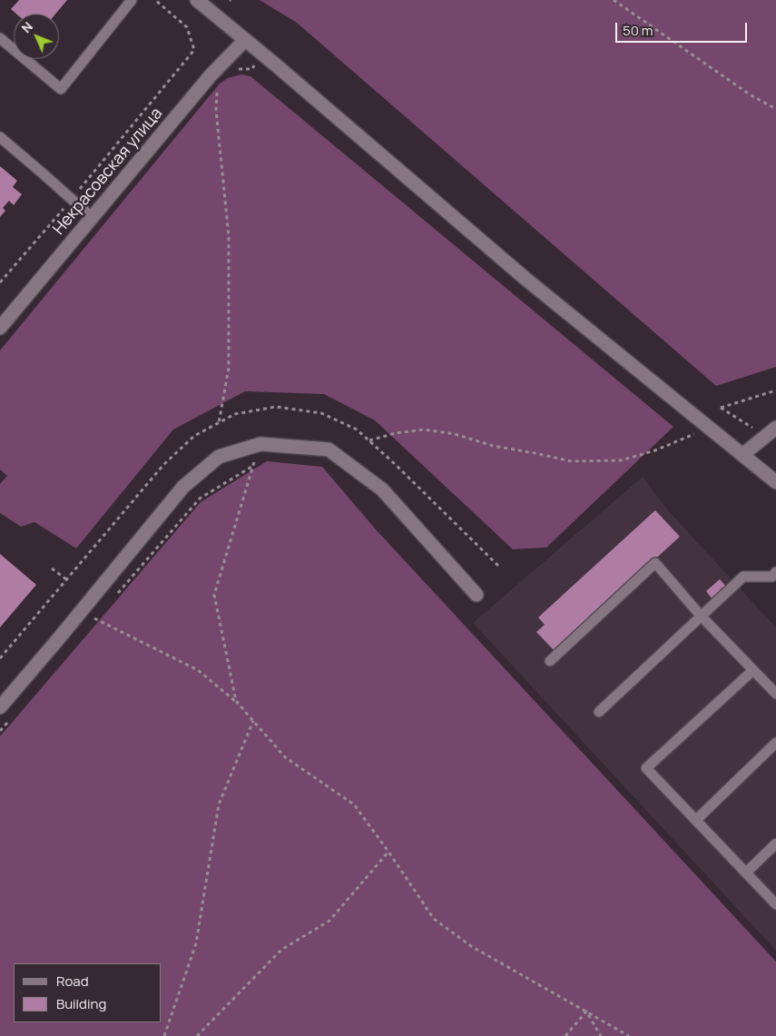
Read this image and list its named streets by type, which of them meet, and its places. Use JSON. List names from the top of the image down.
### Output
{
  "streets": {
    "street": ["Некрасовская улица"]
  },
  "legend": ["Road", "Building"],
  "scale_bar": "50 m",
  "north": "top left"
}
